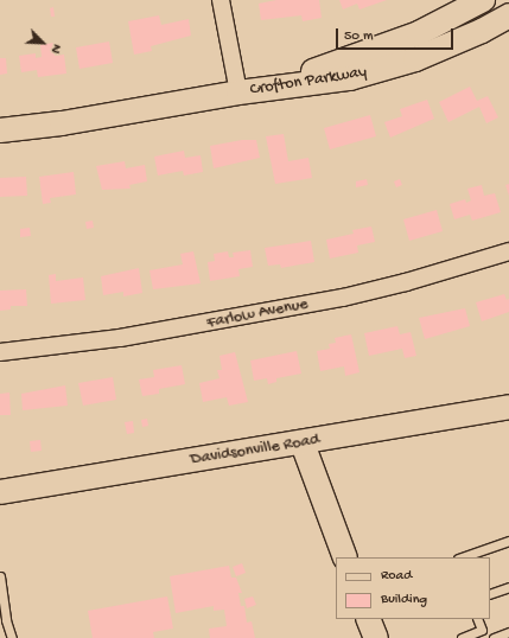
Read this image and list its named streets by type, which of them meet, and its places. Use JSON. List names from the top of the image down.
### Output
{
  "streets": {
    "street": ["Crofton Parkway", "Farlow Avenue", "Davidsonville Road"]
  },
  "legend": ["Road", "Building"],
  "scale_bar": "50 m",
  "north": "bottom right"
}
